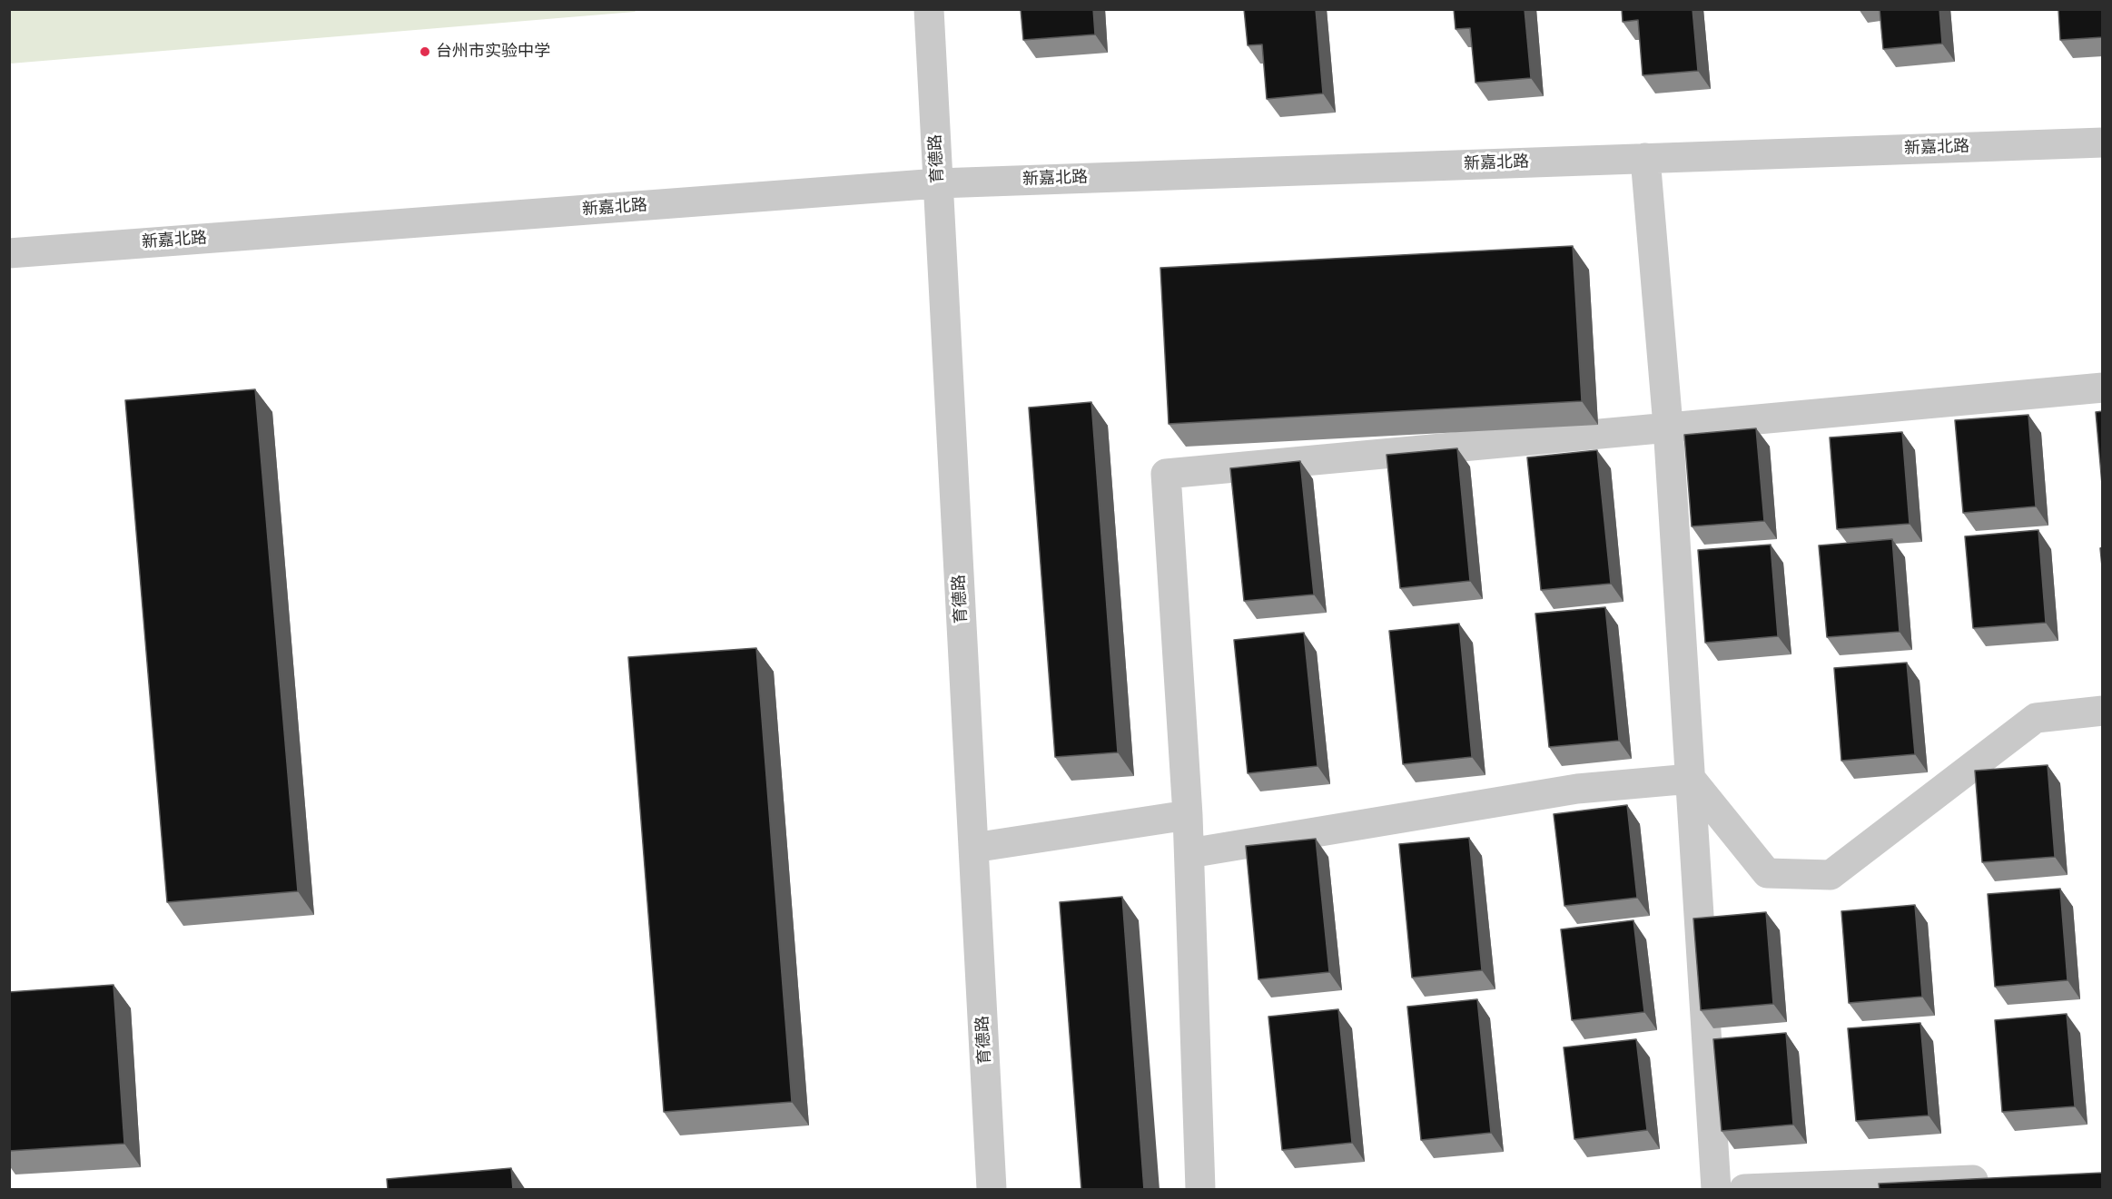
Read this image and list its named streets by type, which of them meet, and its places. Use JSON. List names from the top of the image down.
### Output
{
  "streets": {
    "street": ["新嘉北路", "育德路"]
  },
  "crossings": [
    ["新嘉北路", "育德路"]
  ],
  "places": ["台州市实验中学"]
}
